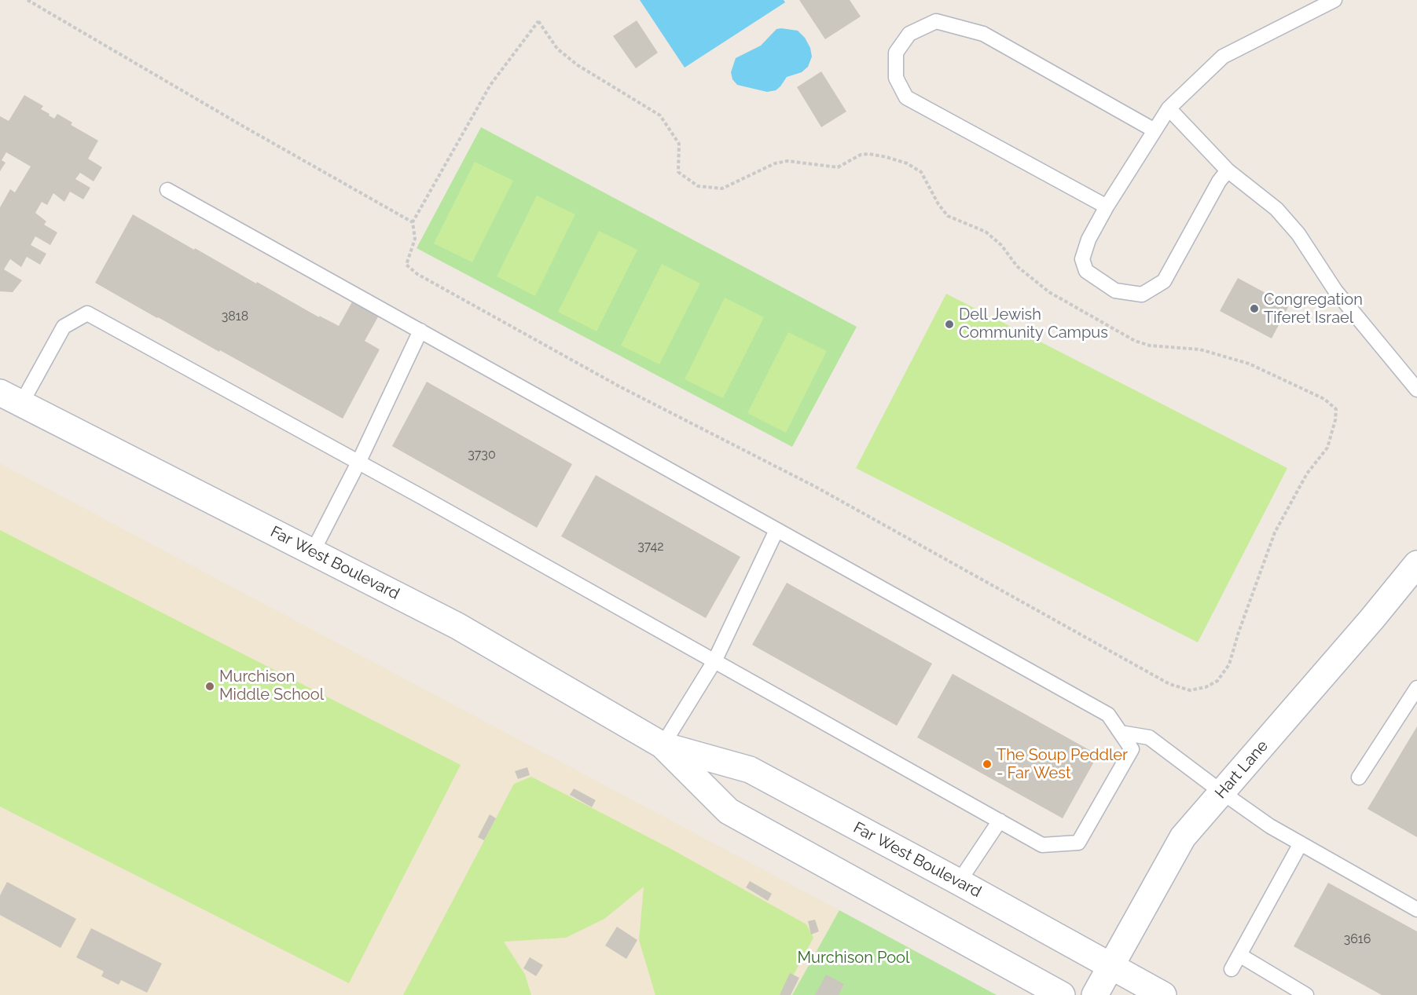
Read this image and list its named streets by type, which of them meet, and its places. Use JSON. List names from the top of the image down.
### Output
{
  "streets": {
    "street": ["Far West Boulevard", "Hart Lane"]
  },
  "crossings": [
    ["Far West Boulevard", "Hart Lane"]
  ],
  "parks": ["Murchison Pool"],
  "places": [
    "Congregation Tiferet Israel",
    "Dell Jewish Community Campus",
    "Murchison Middle School",
    "The Soup Peddler - Far West"
  ],
  "house_numbers": [
    "3818",
    "3730",
    "3742",
    "3616"
  ]
}
